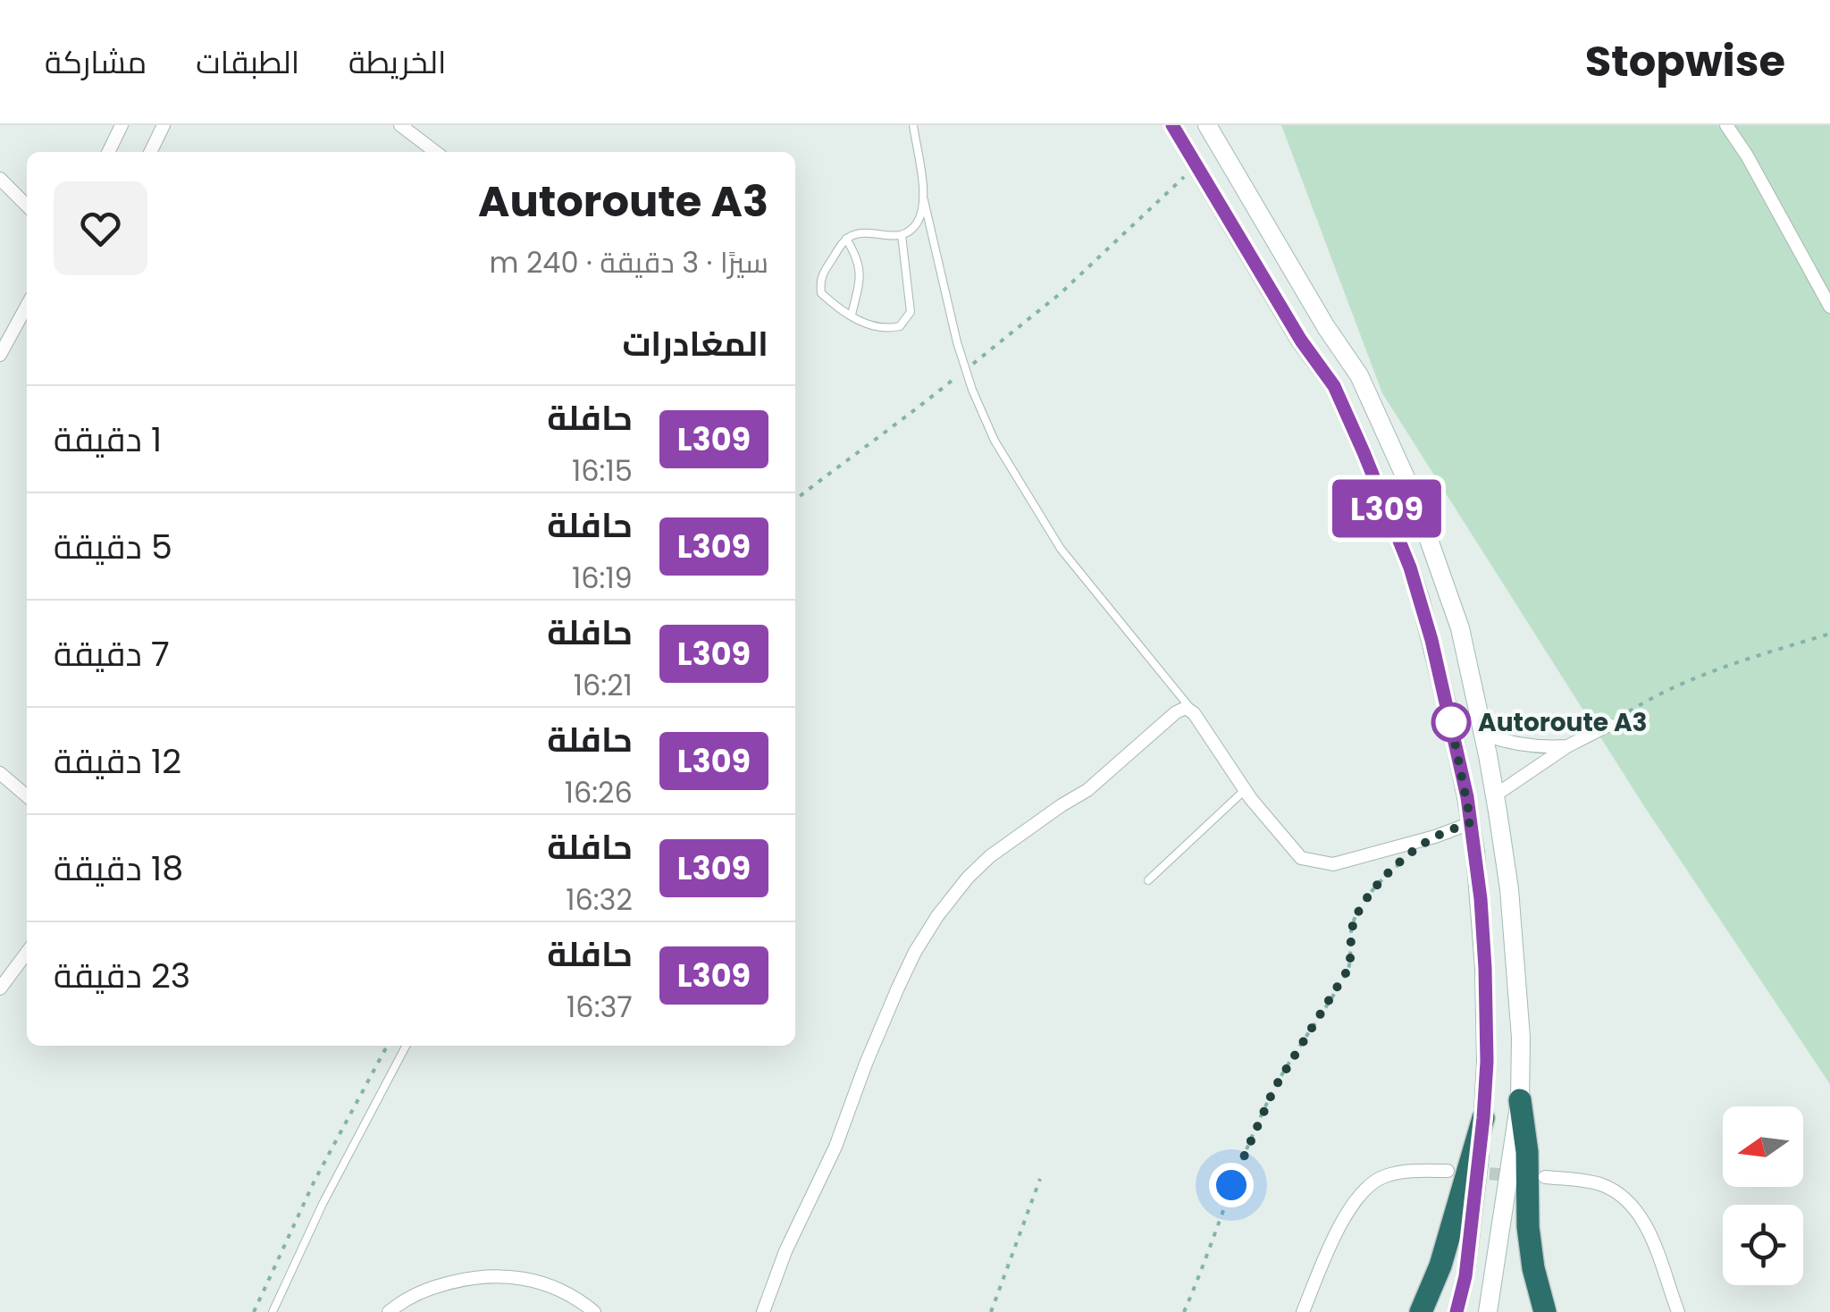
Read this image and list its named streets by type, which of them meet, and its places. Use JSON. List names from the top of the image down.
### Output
{
  "places": ["Autoroute A3"],
  "lines": ["bus line L309"],
  "north": "left",
  "page": {
    "header": "Stopwise",
    "nav": ["الخريطة", "الطبقات", "مشاركة"],
    "on_map": "L309",
    "heading": [
      ["Autoroute A3", "سيرًا · 3 دقيقة · 240 m"],
      "المغادرات"
    ],
    "list": [
      {
        "mark": "L309",
        "name": "حافلة",
        "note": "16:15",
        "value": "1 دقيقة"
      },
      {
        "mark": "L309",
        "name": "حافلة",
        "note": "16:19",
        "value": "5 دقيقة"
      },
      {
        "mark": "L309",
        "name": "حافلة",
        "note": "16:21",
        "value": "7 دقيقة"
      },
      {
        "mark": "L309",
        "name": "حافلة",
        "note": "16:26",
        "value": "12 دقيقة"
      },
      {
        "mark": "L309",
        "name": "حافلة",
        "note": "16:32",
        "value": "18 دقيقة"
      },
      {
        "mark": "L309",
        "name": "حافلة",
        "note": "16:37",
        "value": "23 دقيقة"
      }
    ]
  }
}
